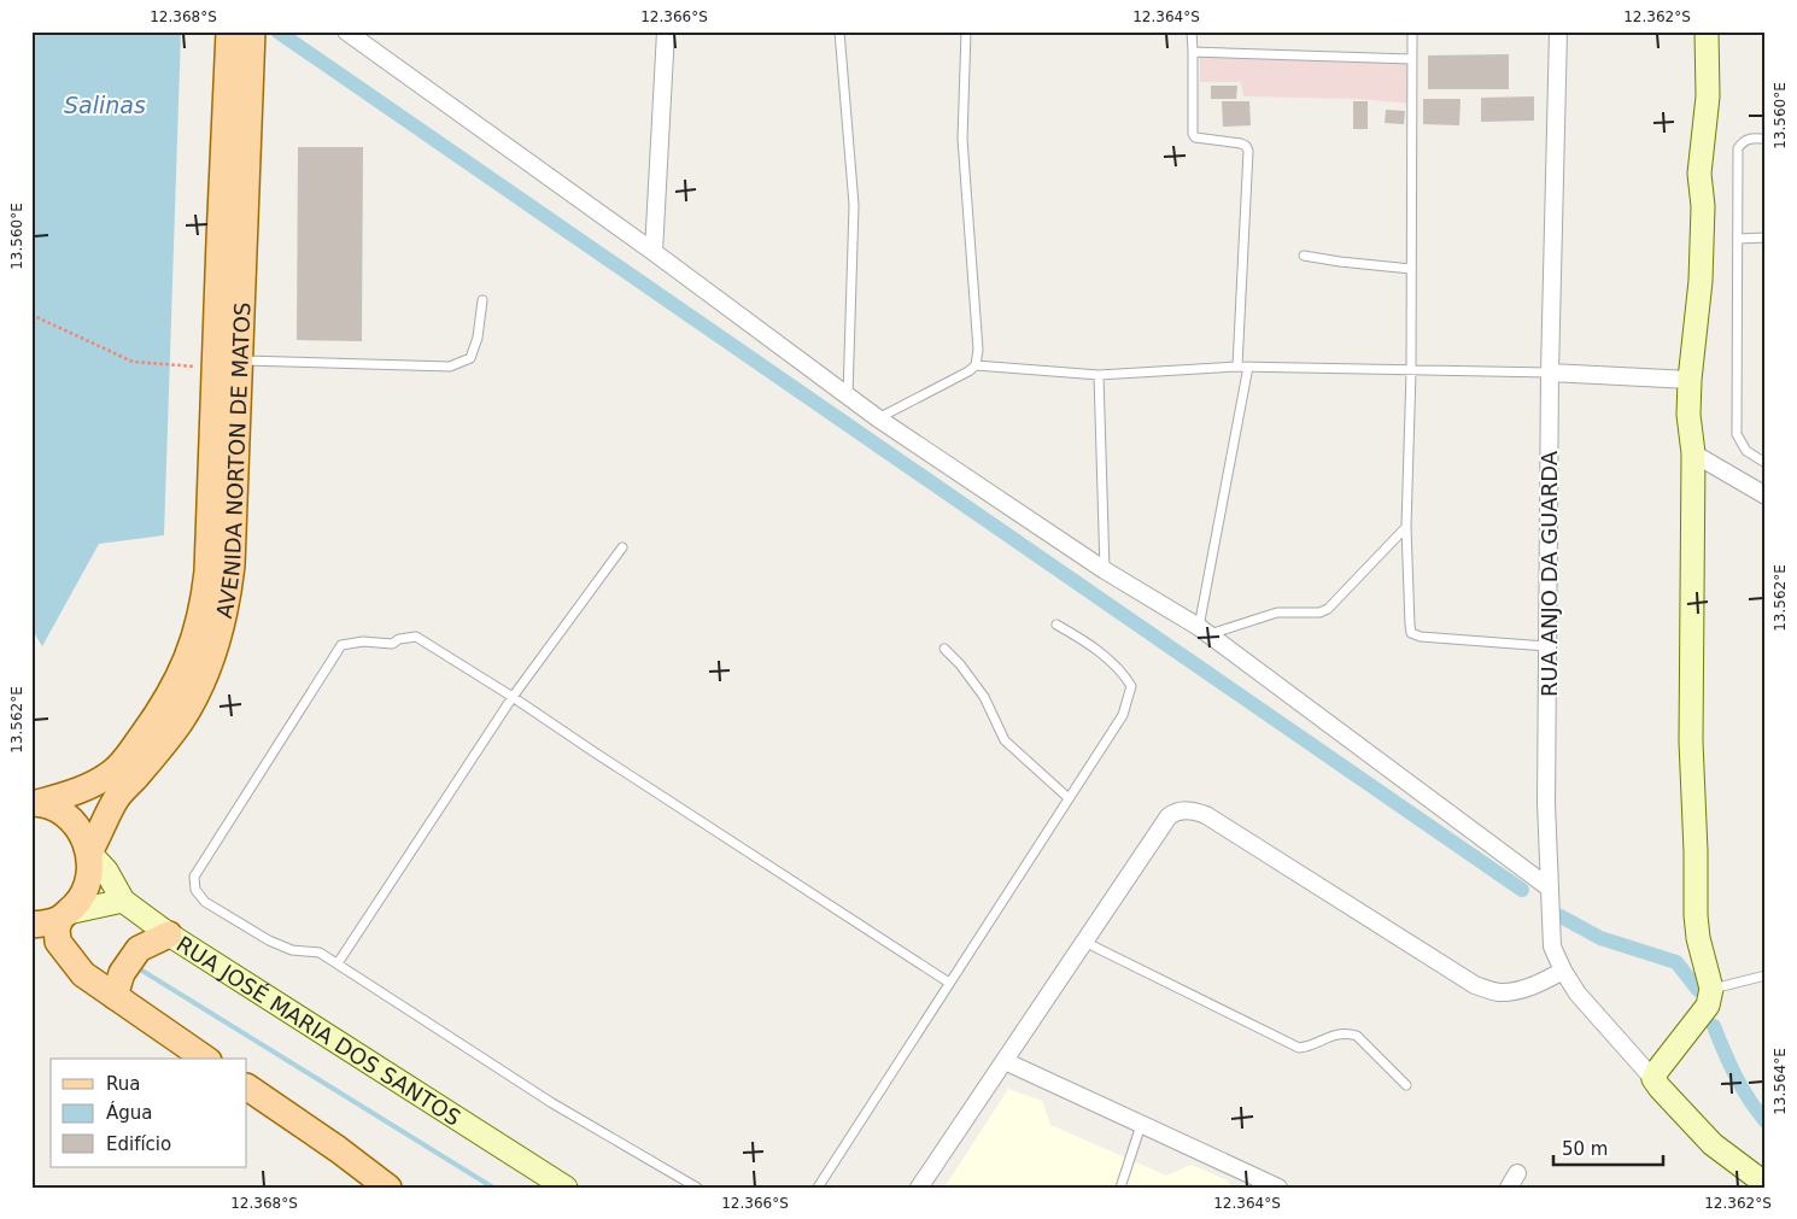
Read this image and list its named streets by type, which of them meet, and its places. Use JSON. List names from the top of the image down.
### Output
{
  "streets": {
    "main road": ["AVENIDA NORTON DE MATOS"],
    "street": ["RUA ANJO DA GUARDA", "RUA JOSÉ MARIA DOS SANTOS"]
  },
  "crossings": [
    ["AVENIDA NORTON DE MATOS", "RUA JOSÉ MARIA DOS SANTOS"]
  ],
  "water": ["Salinas"],
  "legend": ["Rua", "Água", "Edifício"],
  "scale_bar": "50 m",
  "coordinates": [
    "12.368°S",
    "12.366°S",
    "12.364°S",
    "12.362°S",
    "13.560°E",
    "13.562°E",
    "13.564°E"
  ]
}
